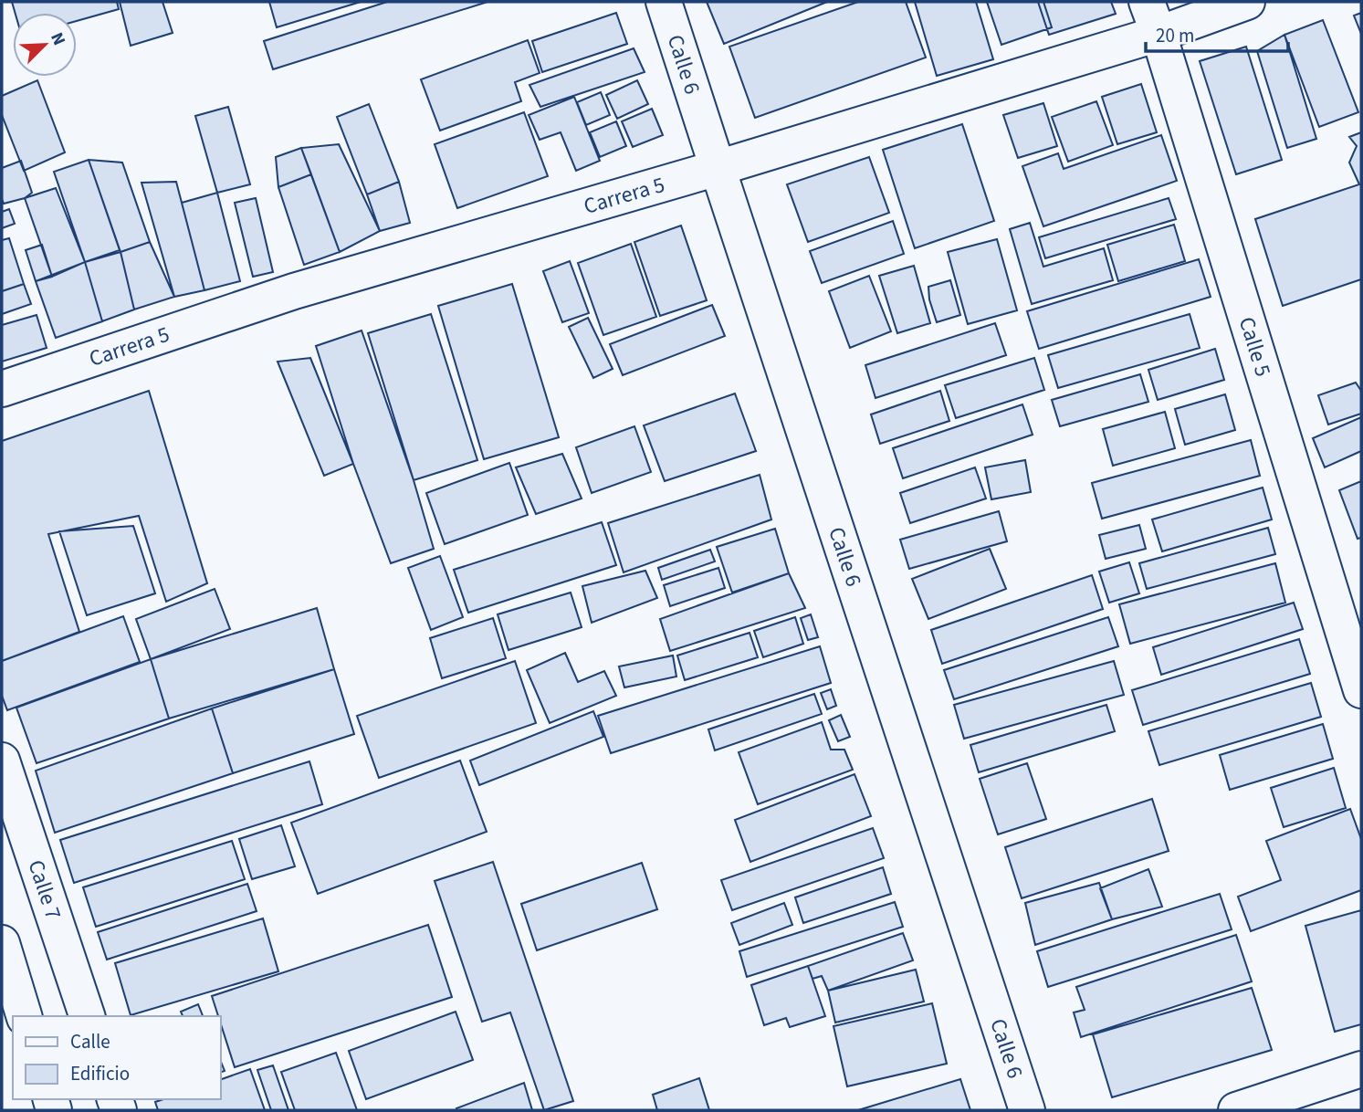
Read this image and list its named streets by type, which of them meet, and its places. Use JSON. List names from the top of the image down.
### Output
{
  "streets": {
    "street": [
      "Calle 6",
      "Carrera 5",
      "Calle 5",
      "Calle 7"
    ]
  },
  "crossings": [
    ["Calle 6", "Carrera 5"],
    ["Carrera 5", "Calle 5"]
  ],
  "legend": ["Calle", "Edificio"],
  "scale_bar": "20 m",
  "north": "top right"
}
